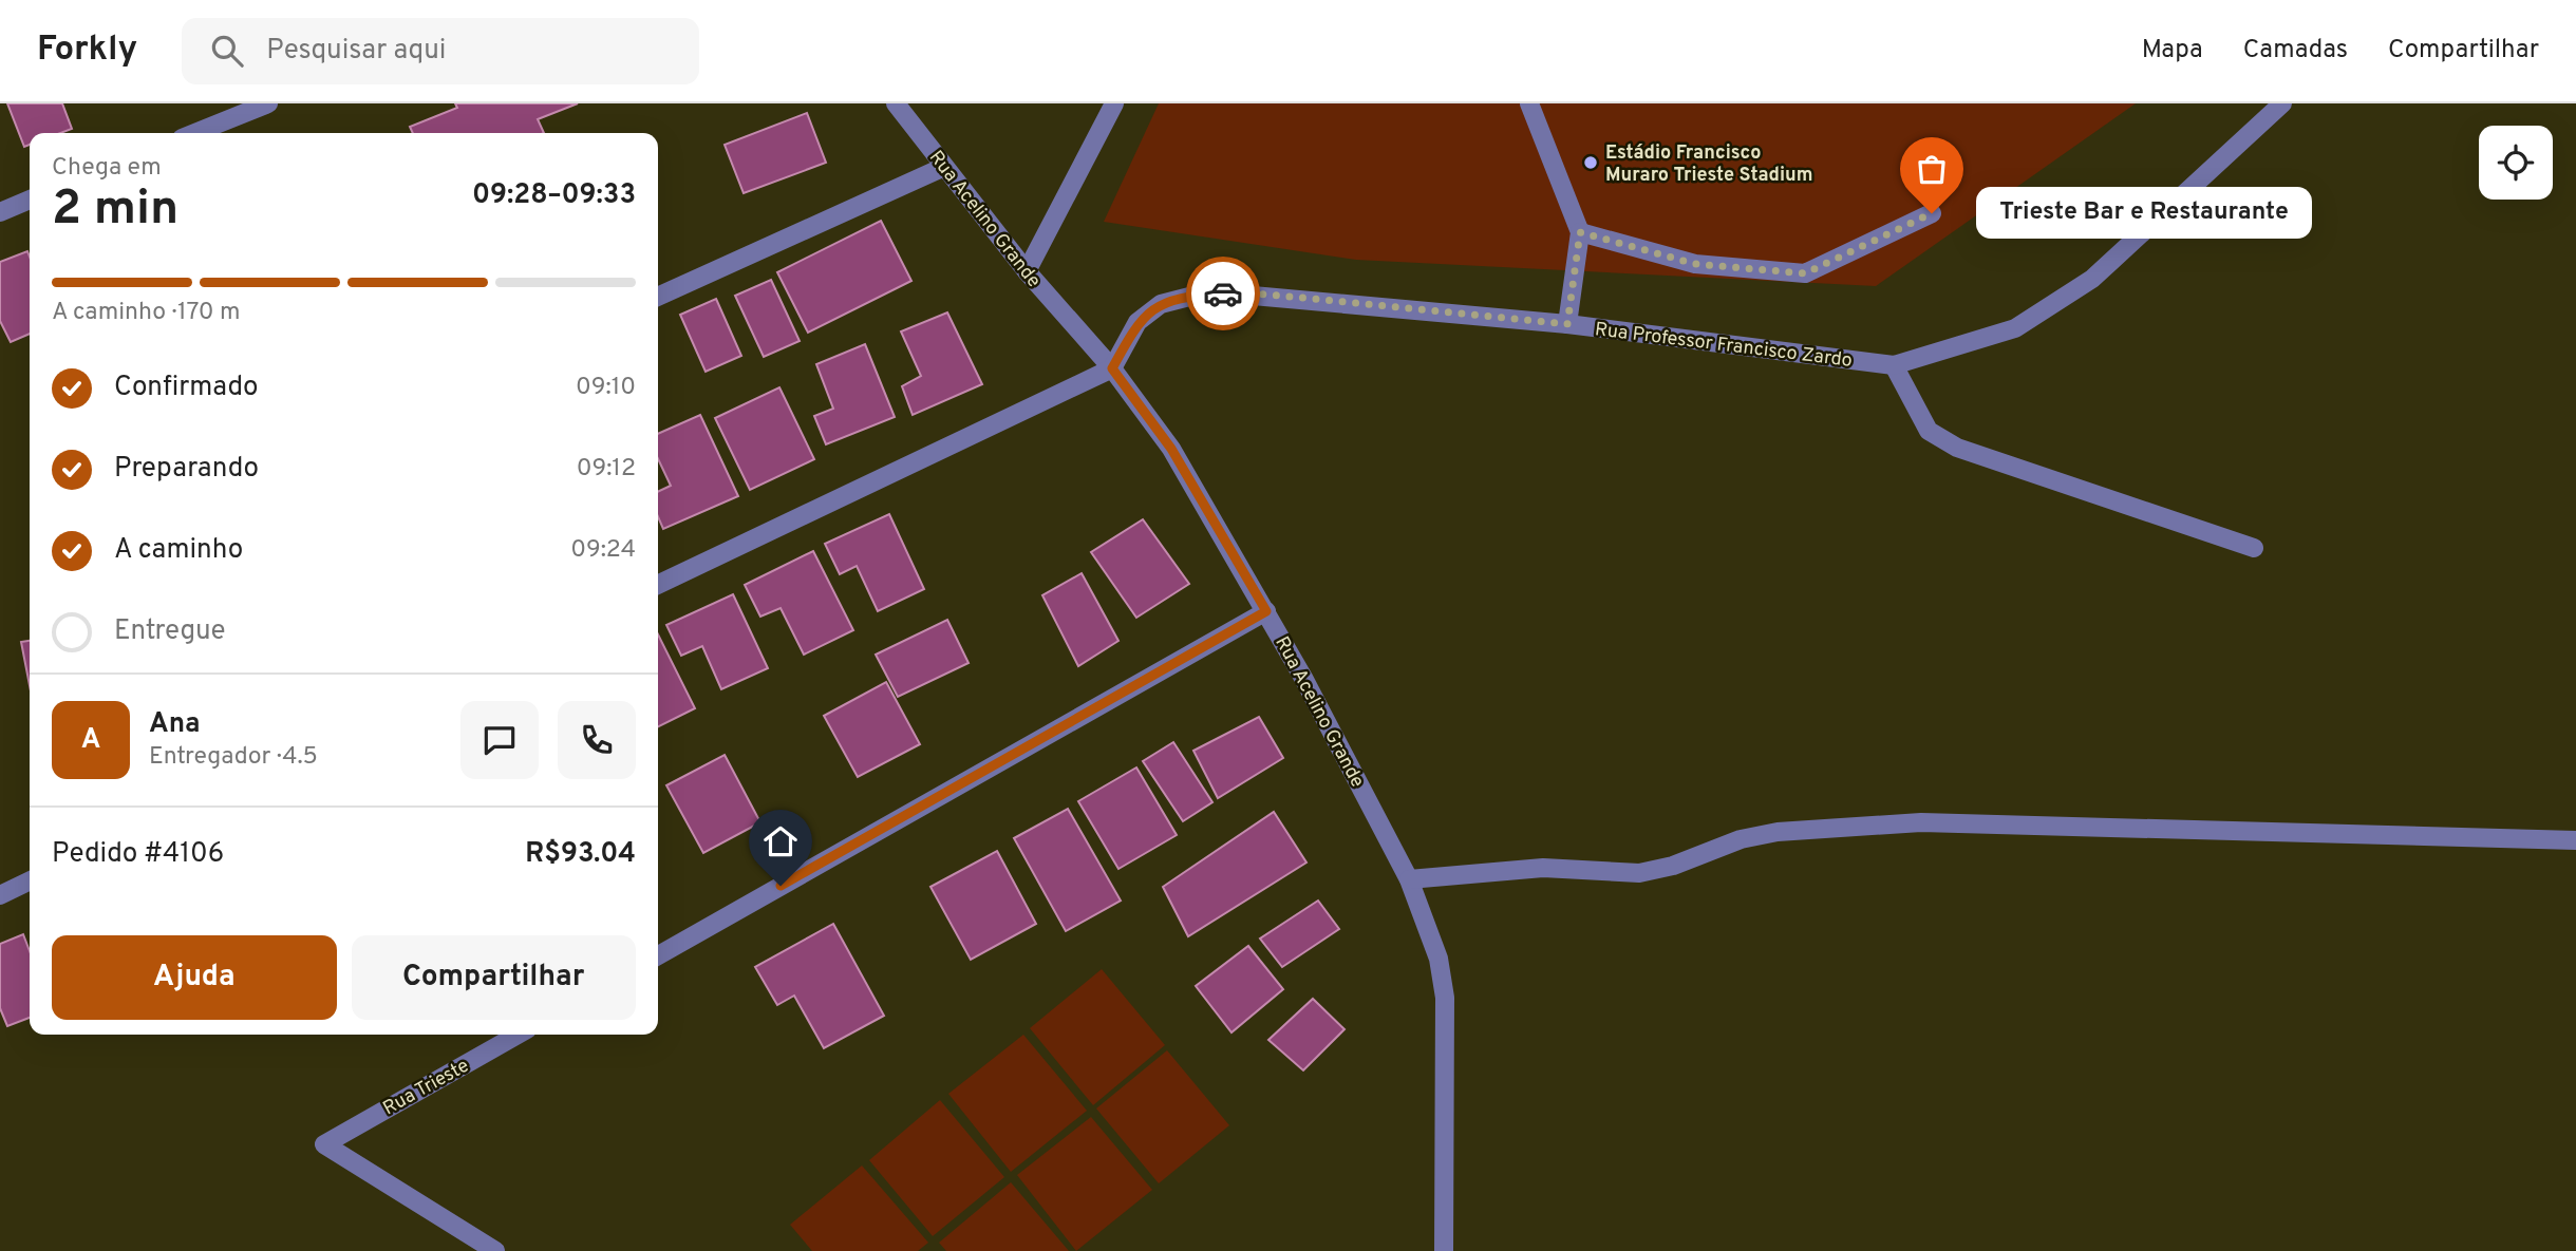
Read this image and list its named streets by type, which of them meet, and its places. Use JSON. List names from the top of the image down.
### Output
{
  "streets": {
    "street": ["Rua Acelino Grande", "Rua Professor Francisco Zardo", "Rua Trieste"]
  },
  "crossings": [
    ["Rua Acelino Grande", "Rua Professor Francisco Zardo"]
  ],
  "places": ["Estádio Francisco Muraro Trieste Stadium", "Trieste Bar e Restaurante"],
  "page": {
    "header": "Forkly",
    "search": "Pesquisar aqui",
    "nav": ["Mapa", "Camadas", "Compartilhar"],
    "heading": ["2 min", "Chega em", "09:28–09:33"],
    "panel": [
      "Ana",
      "Entregador · 4.5",
      "Pedido #4106",
      "R$93.04"
    ],
    "bubble": "Trieste Bar e Restaurante",
    "bar": "A caminho · 170 m",
    "list": [
      ["Confirmado", "09:10"],
      ["Preparando", "09:12"],
      ["A caminho", "09:24"],
      "Entregue"
    ],
    "round": "A",
    "buttons": ["Ajuda", "Compartilhar"]
  }
}
